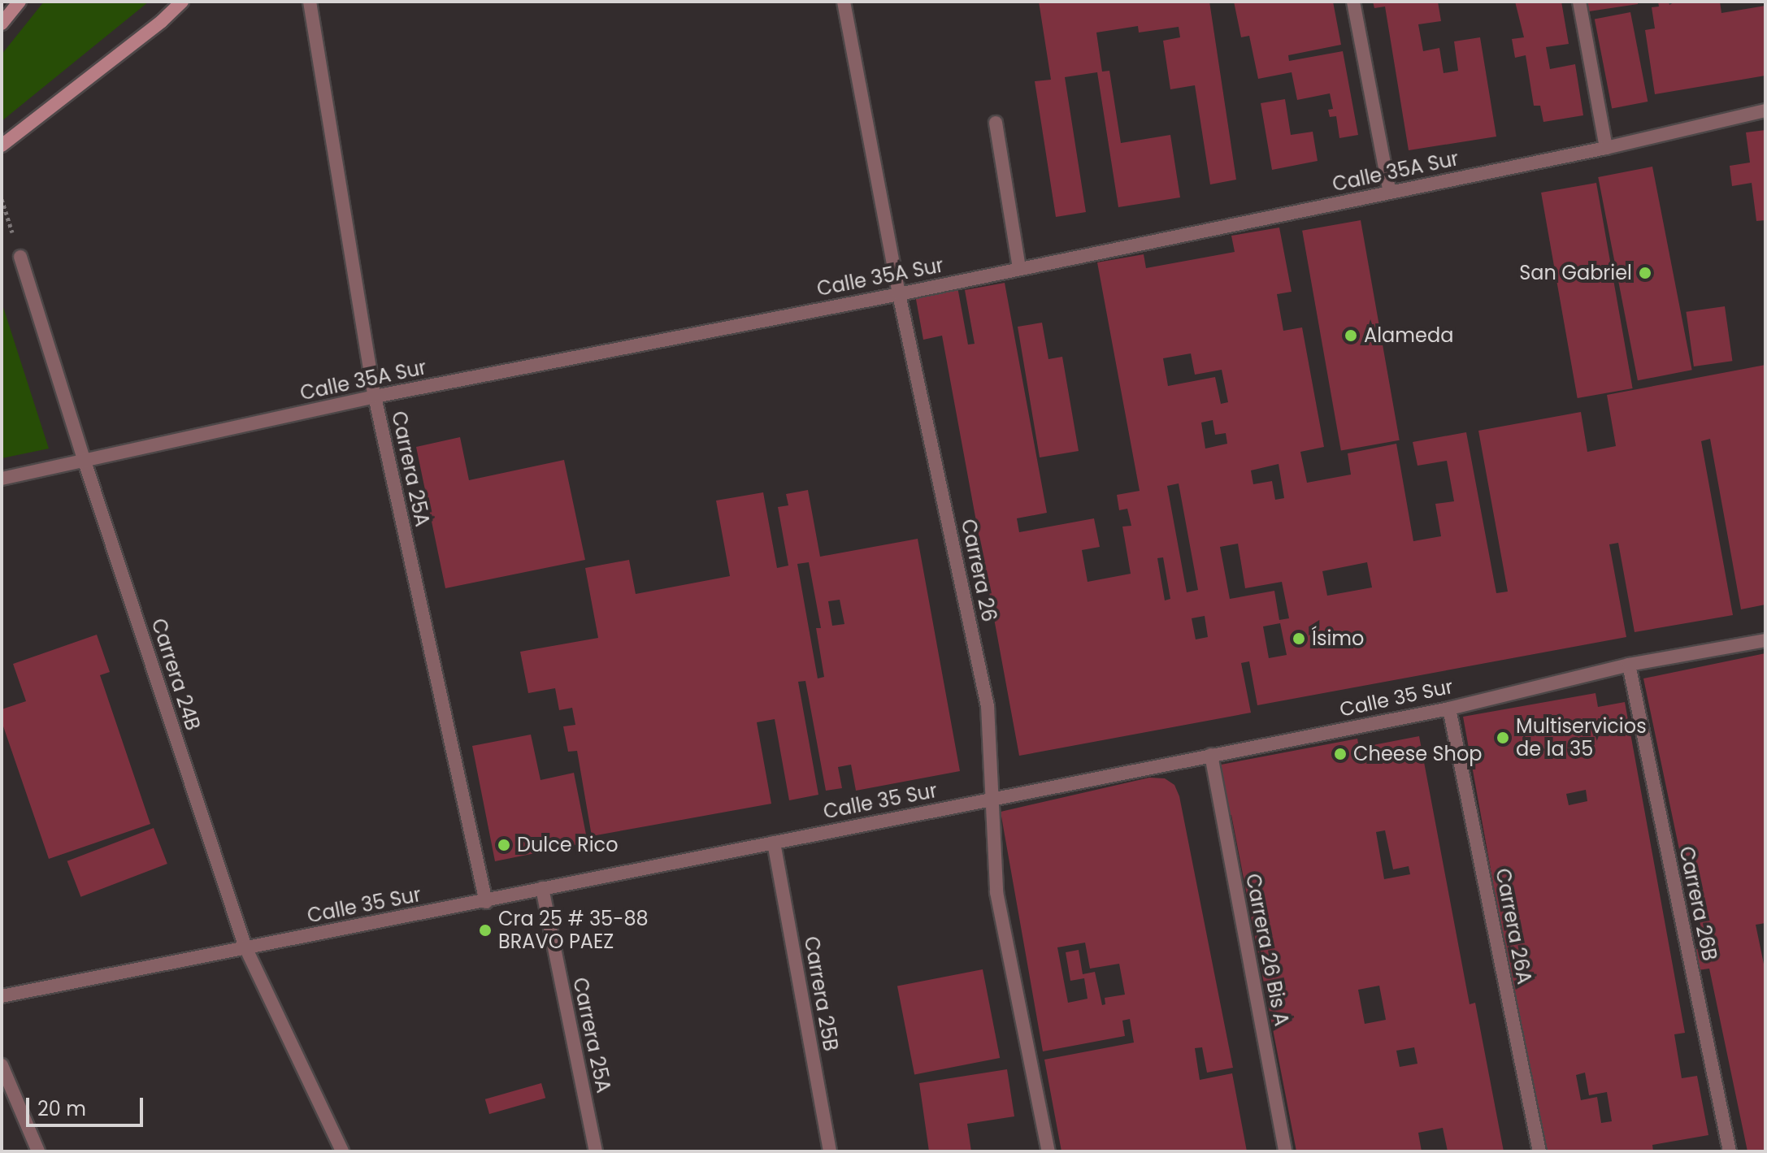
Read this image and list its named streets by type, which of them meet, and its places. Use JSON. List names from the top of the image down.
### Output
{
  "streets": {
    "street": [
      "Calle 35A Sur",
      "Carrera 25A",
      "Carrera 26",
      "Carrera 24B",
      "Calle 35 Sur",
      "Carrera 26B",
      "Carrera 26A",
      "Carrera 26 Bis A",
      "Carrera 25B"
    ]
  },
  "crossings": [
    ["Calle 35A Sur", "Carrera 25A"],
    ["Calle 35A Sur", "Carrera 26"],
    ["Calle 35A Sur", "Carrera 24B"],
    ["Carrera 25A", "Calle 35 Sur"],
    ["Carrera 26", "Calle 35 Sur"],
    ["Carrera 24B", "Calle 35 Sur"],
    ["Calle 35 Sur", "Carrera 26B"],
    ["Calle 35 Sur", "Carrera 26A"],
    ["Calle 35 Sur", "Carrera 26 Bis A"],
    ["Calle 35 Sur", "Carrera 25B"]
  ],
  "places": [
    "San Gabriel",
    "Alameda",
    "Ísimo",
    "Multiservicios de la 35",
    "Cheese Shop",
    "Dulce Rico",
    "Cra 25 # 35-88 BRAVO PAEZ"
  ],
  "scale_bar": "20 m"
}
